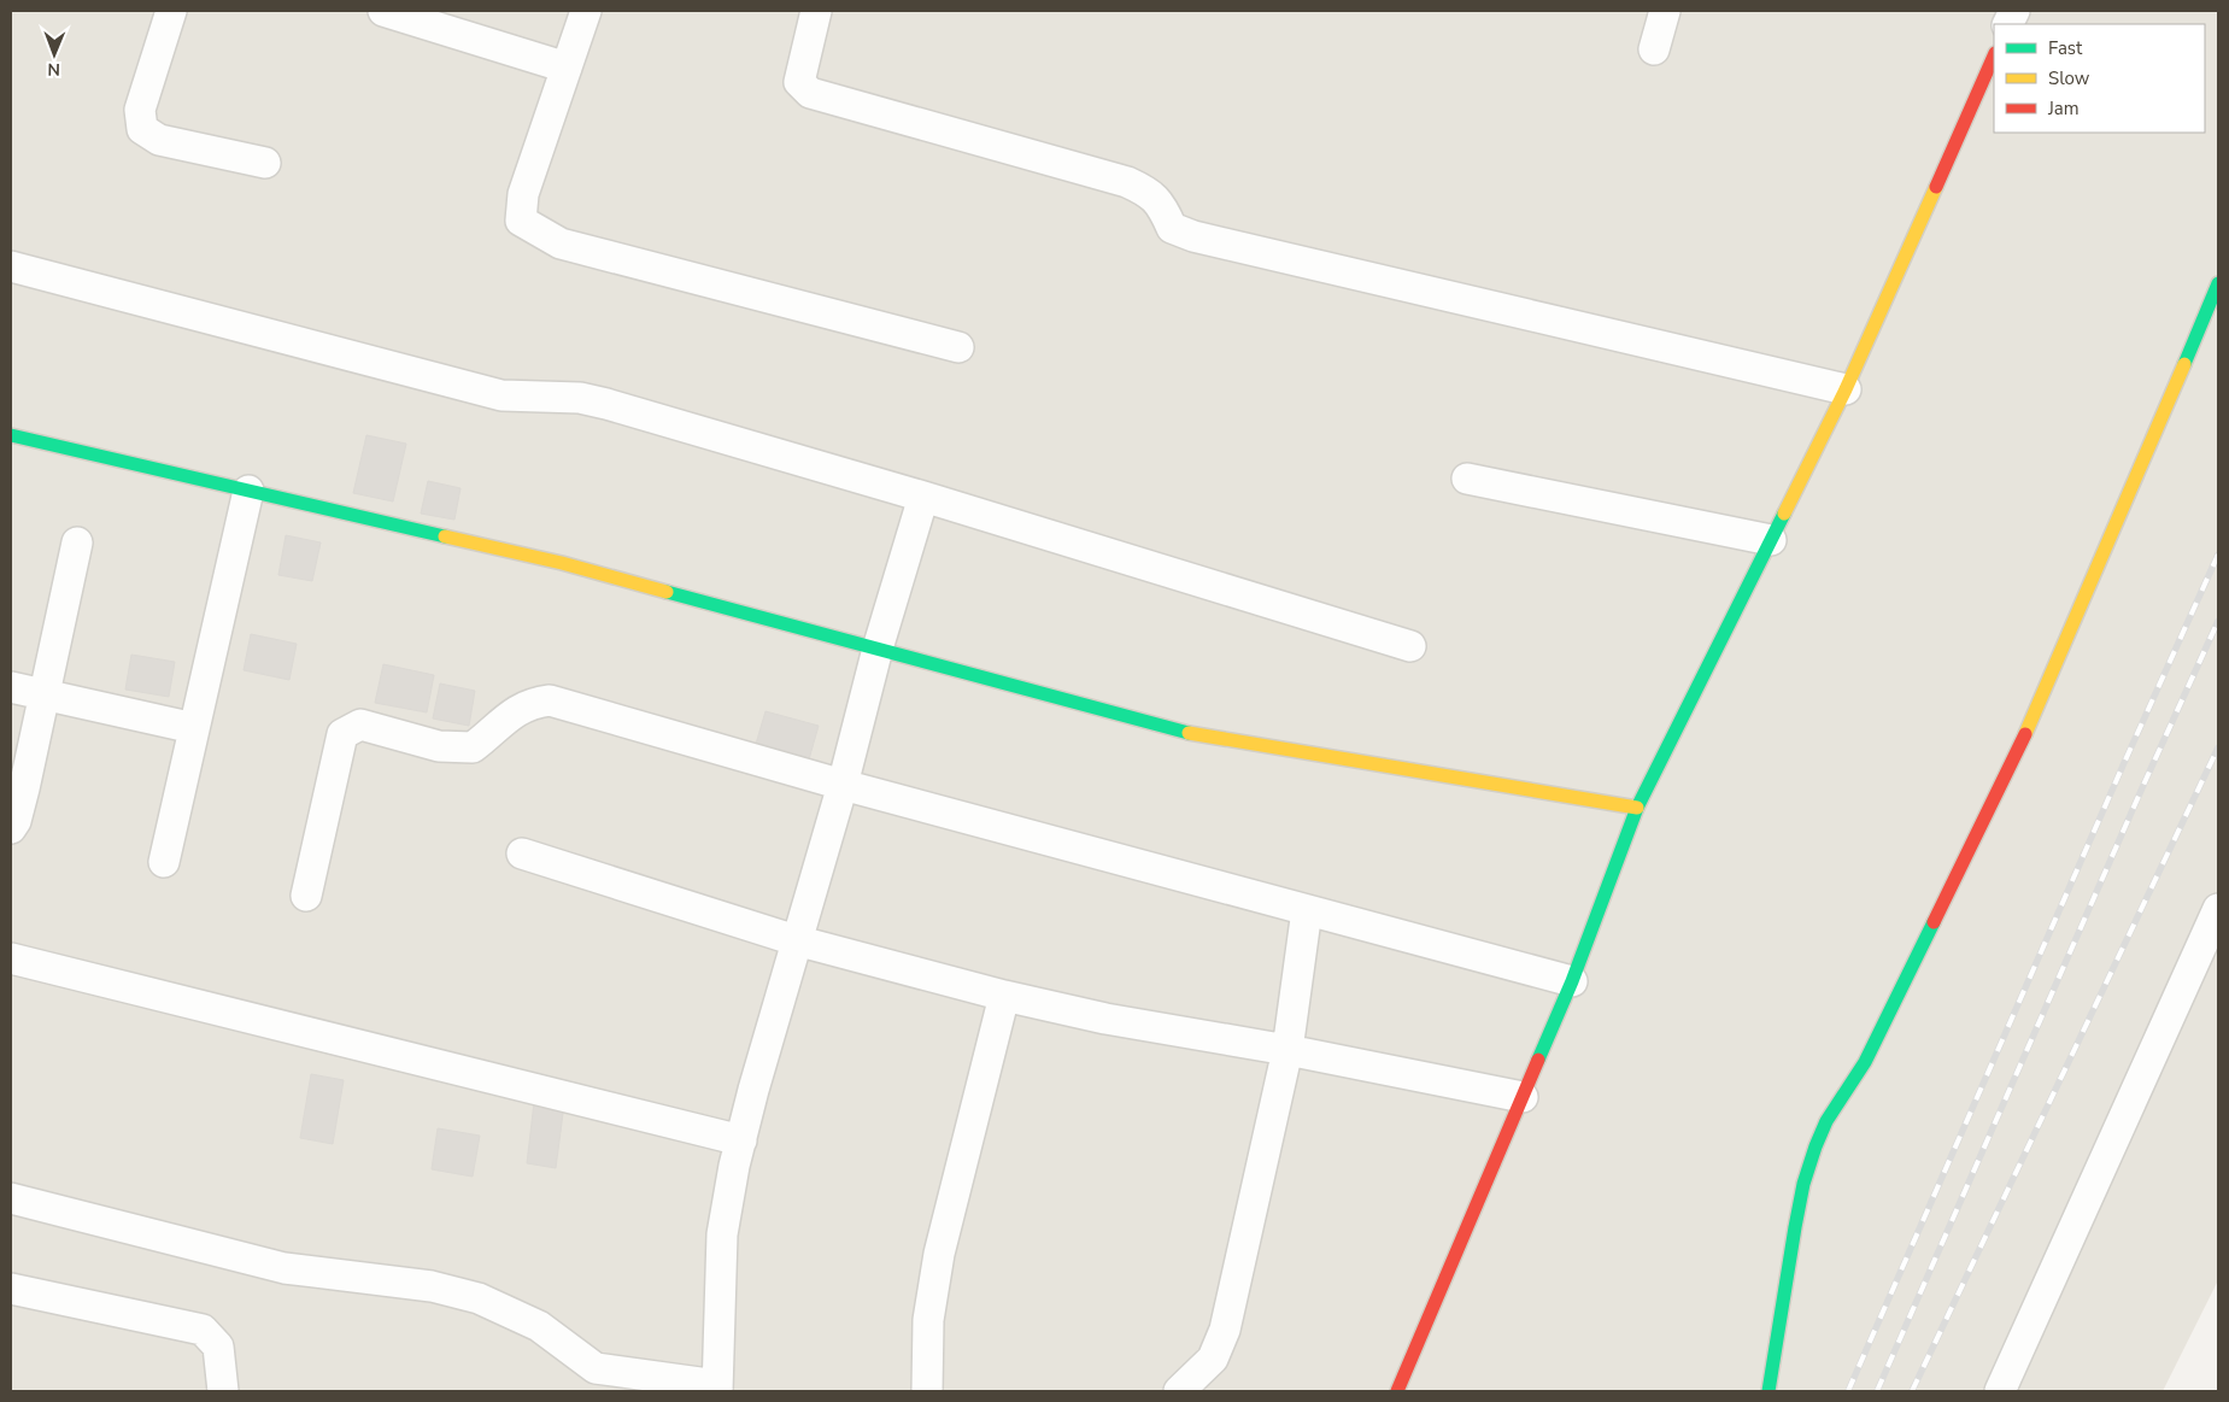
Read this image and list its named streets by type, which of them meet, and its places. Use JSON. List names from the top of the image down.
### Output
{
  "legend": ["Fast", "Slow", "Jam"],
  "north": "bottom"
}
